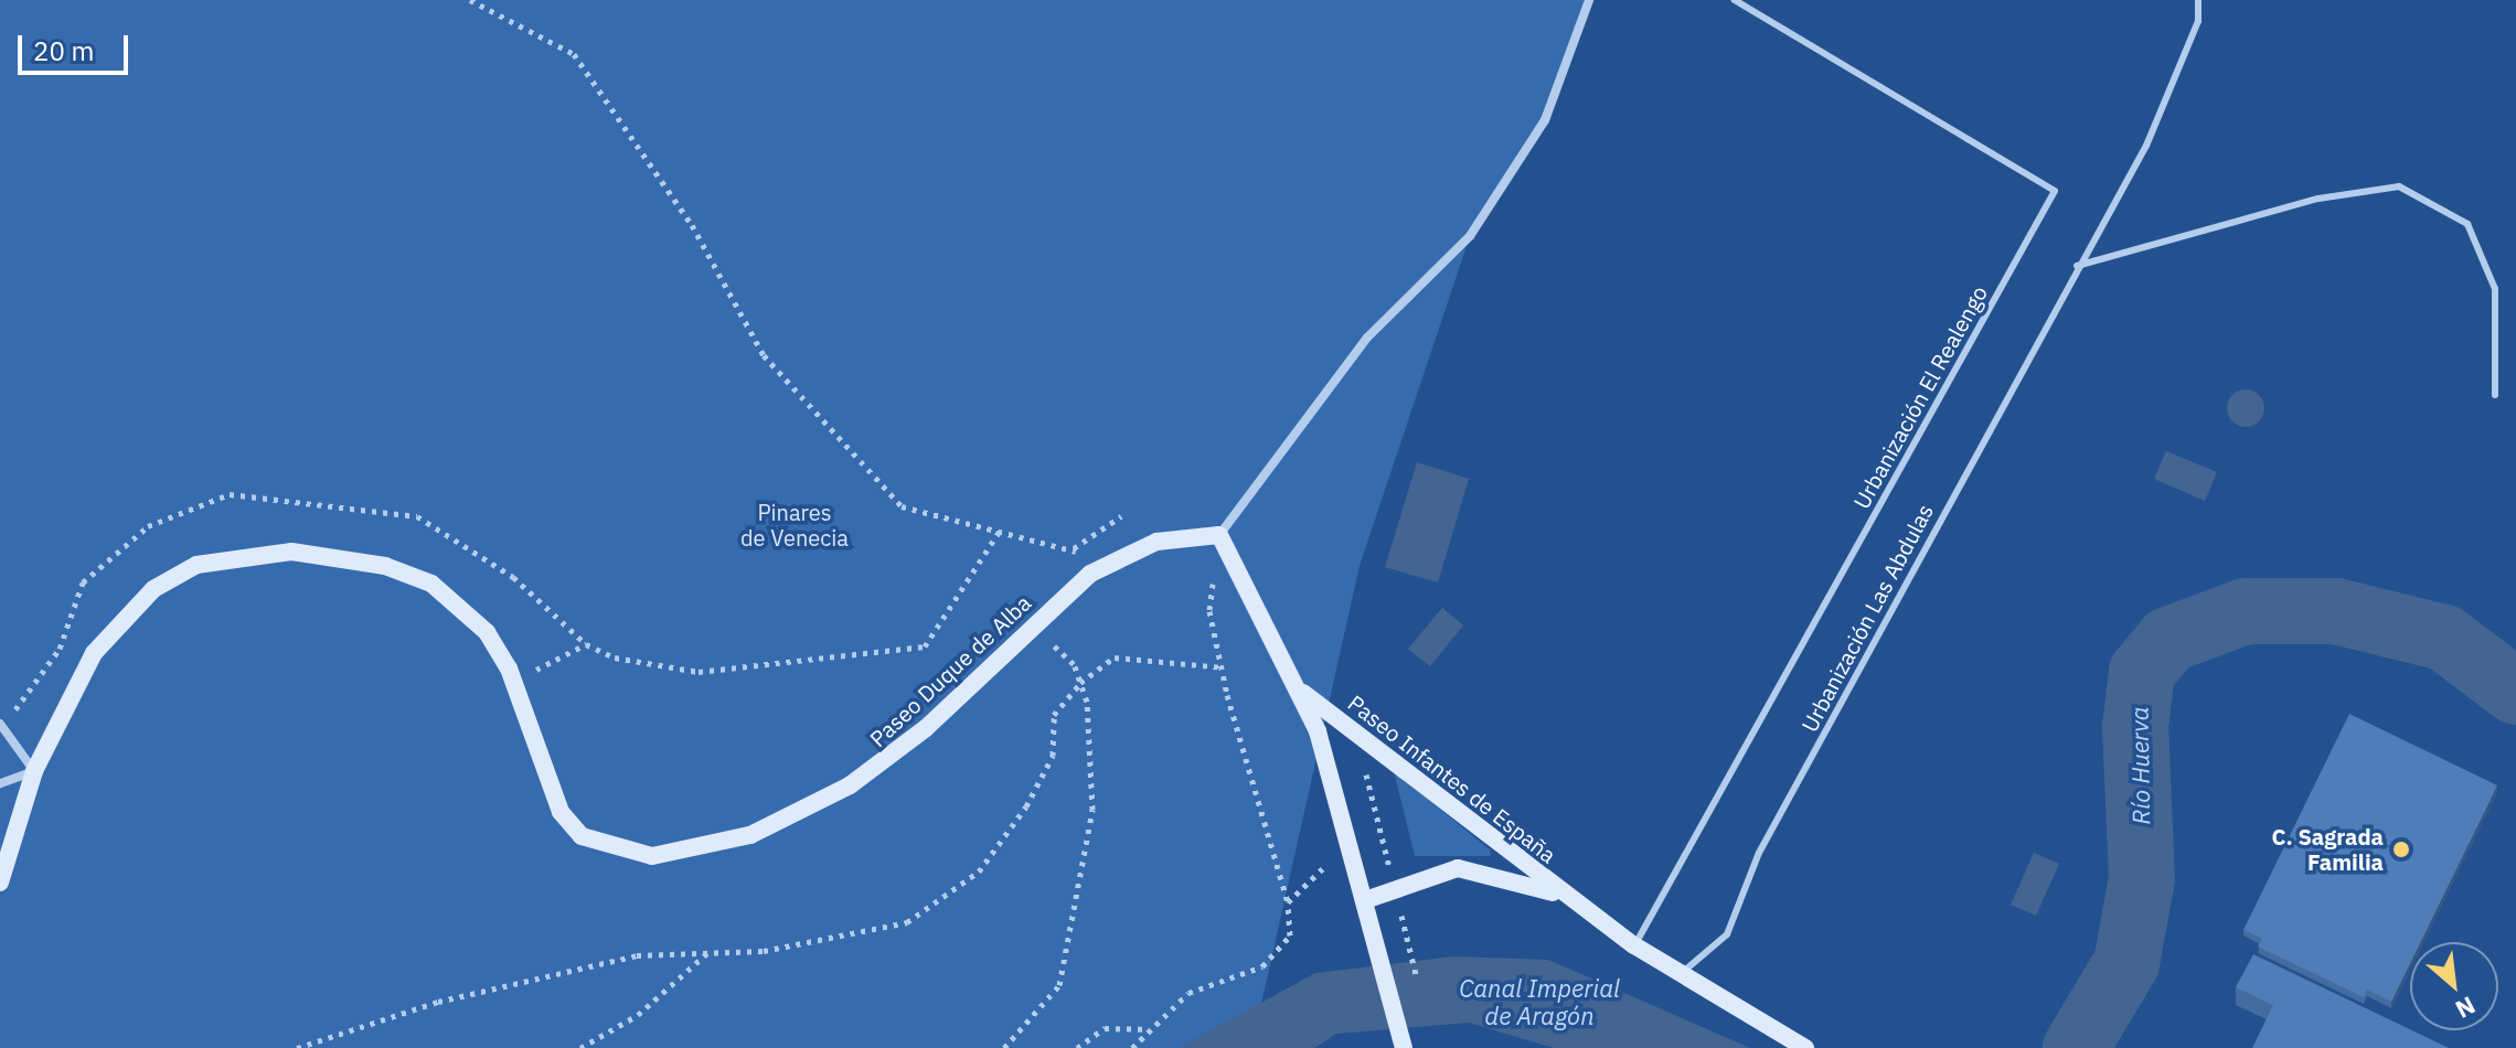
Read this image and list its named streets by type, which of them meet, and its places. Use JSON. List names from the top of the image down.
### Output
{
  "streets": {
    "street": ["Paseo Duque de Alba", "Paseo Infantes de España"],
    "lane": ["Urbanización El Realengo", "Urbanización Las Abdulas"]
  },
  "crossings": [
    ["Urbanización El Realengo", "Paseo Infantes de España"],
    ["Urbanización Las Abdulas", "Paseo Infantes de España"],
    ["Paseo Duque de Alba", "Paseo Infantes de España"]
  ],
  "water": ["Río Huerva", "Canal Imperial de Aragón"],
  "parks": ["Pinares de Venecia"],
  "places": ["C. Sagrada Familia"],
  "scale_bar": "20 m",
  "north": "bottom right"
}
